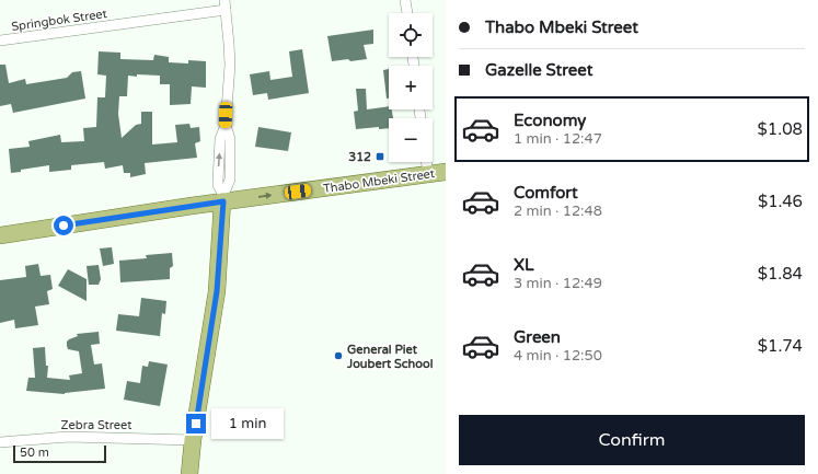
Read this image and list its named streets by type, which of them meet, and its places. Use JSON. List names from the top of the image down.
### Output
{
  "streets": {
    "main road": ["Thabo Mbeki Street"],
    "street": ["Springbok Street", "Zebra Street"]
  },
  "one_way": ["Thabo Mbeki Street"],
  "places": {
    "transit": ["312"],
    "other": ["General Piet Joubert School"]
  },
  "scale_bar": "50 m",
  "page": {
    "banner": ["Thabo Mbeki Street", "Gazelle Street"],
    "map_buttons": ["+", "−"],
    "list": [
      {
        "name": "Economy",
        "note": "1 min · 12:47",
        "value": "$1.08"
      },
      {
        "name": "Comfort",
        "note": "2 min · 12:48",
        "value": "$1.46"
      },
      {
        "name": "XL",
        "note": "3 min · 12:49",
        "value": "$1.84"
      },
      {
        "name": "Green",
        "note": "4 min · 12:50",
        "value": "$1.74"
      }
    ],
    "buttons": "Confirm",
    "bubble": "1 min",
    "scale": "50 m"
  }
}
